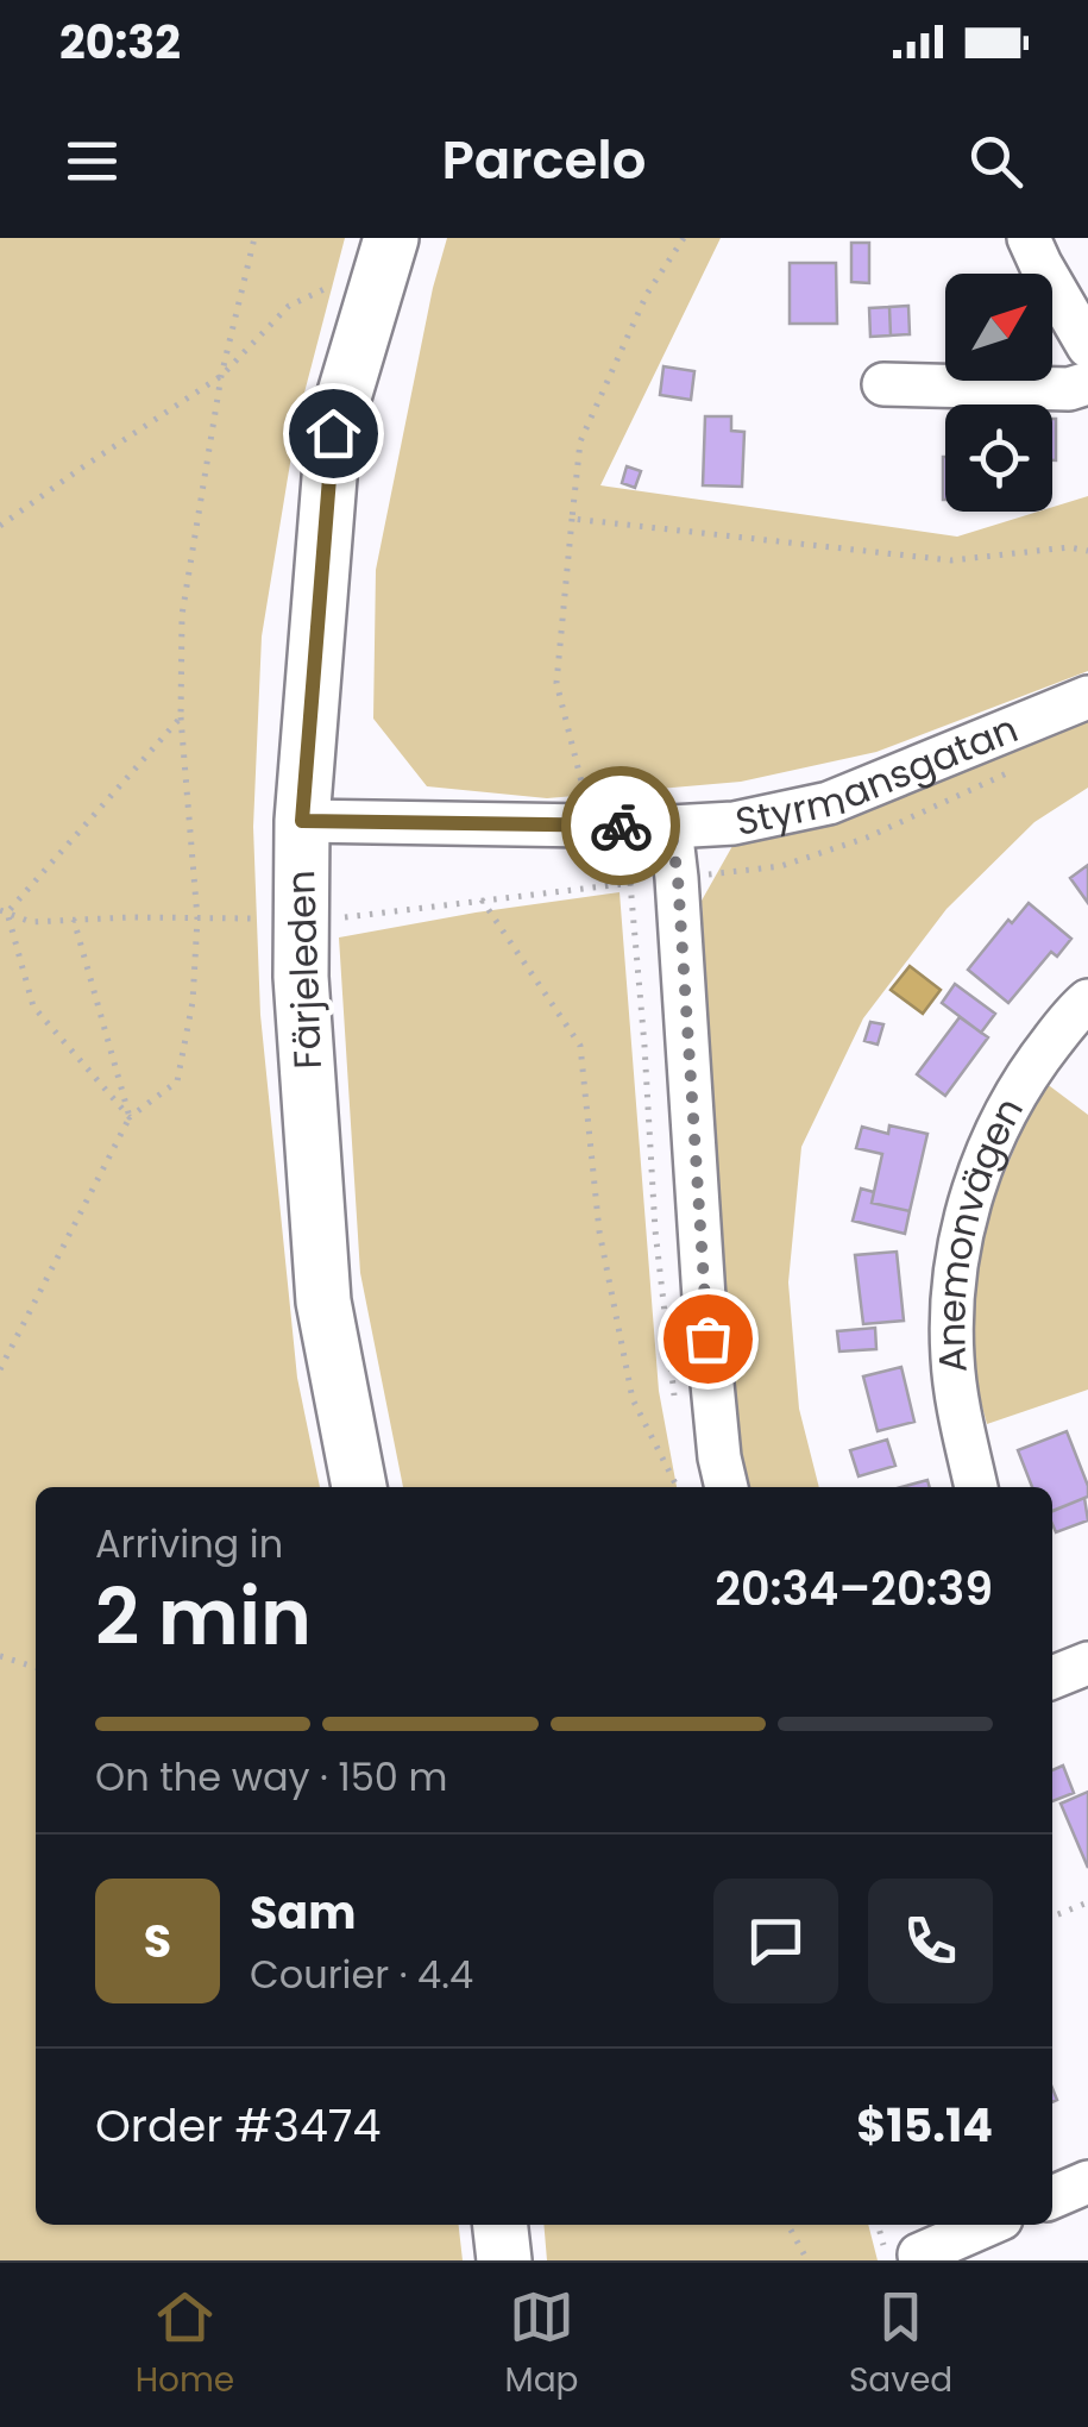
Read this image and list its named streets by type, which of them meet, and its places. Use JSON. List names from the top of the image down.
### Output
{
  "streets": {
    "main road": ["Färjeleden"],
    "street": ["Styrmansgatan", "Anemonvägen"]
  },
  "crossings": [
    ["Styrmansgatan", "Färjeleden"]
  ],
  "north": "top right",
  "page": {
    "status": "20:32",
    "header": "Parcelo",
    "heading": ["2 min", "Arriving in", "20:34–20:39"],
    "panel": [
      "Sam",
      "Courier · 4.4",
      "Order #3474",
      "$15.14"
    ],
    "bar": "On the way · 150 m",
    "round": "S",
    "tabs": ["Home", "Map", "Saved"]
  }
}
